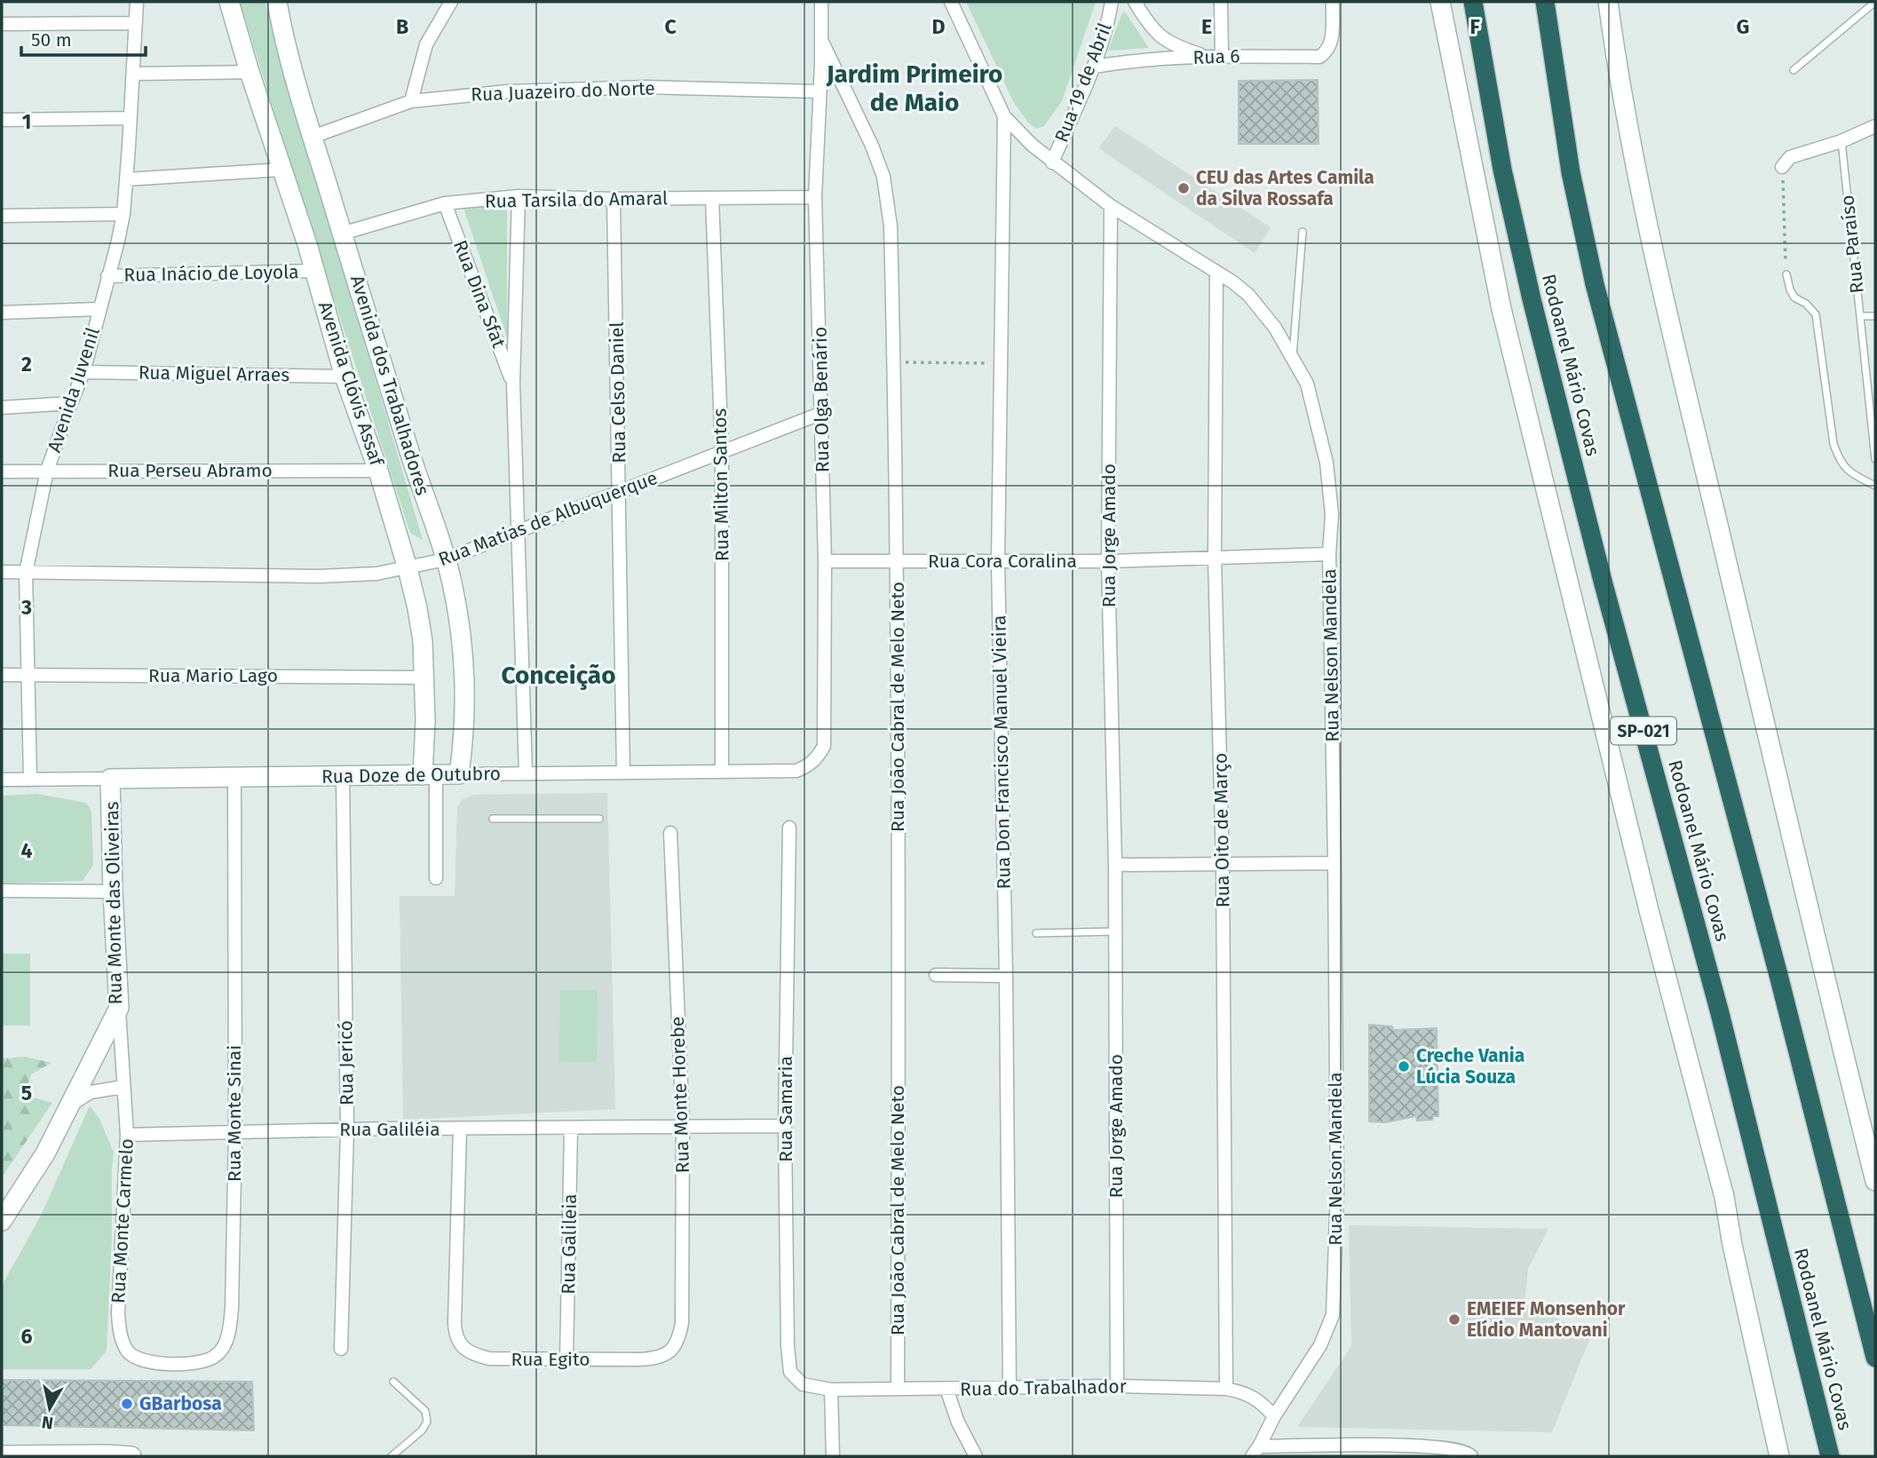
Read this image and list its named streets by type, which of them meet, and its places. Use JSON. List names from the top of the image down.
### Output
{
  "streets": {
    "highway": ["Rodoanel Mário Covas", "SP-021"],
    "main road": [
      "Avenida Clóvis Assaf",
      "Avenida dos Trabalhadores",
      "Rua Doze de Outubro",
      "Rua Monte das Oliveiras"
    ],
    "street": [
      "Rua 6",
      "Rua 19 de Abril",
      "Rua Juazeiro do Norte",
      "Rua Tarsila do Amaral",
      "Rua Inácio de Loyola",
      "Rua Dina Sfat",
      "Rua Miguel Arraes",
      "Avenida Juvenil",
      "Rua Celso Daniel",
      "Rua Olga Benário",
      "Rua Perseu Abramo",
      "Rua Milton Santos",
      "Rua Matias de Albuquerque",
      "Rua Jorge Amado",
      "Rua Cora Coralina",
      "Rua Nelson Mandela",
      "Rua Mario Lago",
      "Rua João Cabral de Melo Neto",
      "Rua Don Francisco Manuel Vieira",
      "Rua Oito de Março",
      "Rua Jericó",
      "Rua Monte Horebe",
      "Rua Samaria",
      "Rua Monte Sinai",
      "Rua Galiléia",
      "Rua Monte Carmelo",
      "Rua Galileia",
      "Rua Egito",
      "Rua do Trabalhador"
    ],
    "lane": ["Rua Paraíso"]
  },
  "crossings": [
    ["Rua 6", "Rua 19 de Abril"],
    ["Rua 19 de Abril", "Rua Nelson Mandela"],
    ["Rua Juazeiro do Norte", "Avenida dos Trabalhadores"],
    ["Rua Juazeiro do Norte", "Rua Olga Benário"],
    ["Rua Tarsila do Amaral", "Rua Dina Sfat"],
    ["Rua Tarsila do Amaral", "Avenida dos Trabalhadores"],
    ["Rua Tarsila do Amaral", "Rua Celso Daniel"],
    ["Rua Tarsila do Amaral", "Rua Olga Benário"],
    ["Rua Tarsila do Amaral", "Rua Milton Santos"],
    ["Rua Inácio de Loyola", "Avenida Clóvis Assaf"],
    ["Rua Inácio de Loyola", "Avenida Juvenil"],
    ["Rua Dina Sfat", "Rua Matias de Albuquerque"],
    ["Rua Dina Sfat", "Rua Doze de Outubro"],
    ["Rua Miguel Arraes", "Avenida Clóvis Assaf"],
    ["Rua Miguel Arraes", "Avenida Juvenil"],
    ["Avenida Clóvis Assaf", "Rua Perseu Abramo"],
    ["Avenida Clóvis Assaf", "Rua Matias de Albuquerque"],
    ["Avenida Clóvis Assaf", "Rua Mario Lago"],
    ["Avenida Clóvis Assaf", "Rua Doze de Outubro"],
    ["Avenida dos Trabalhadores", "Rua Matias de Albuquerque"],
    ["Avenida dos Trabalhadores", "Rua Doze de Outubro"],
    ["Avenida Juvenil", "Rua Perseu Abramo"],
    ["Avenida Juvenil", "Rua Matias de Albuquerque"],
    ["Avenida Juvenil", "Rua Mario Lago"],
    ["Avenida Juvenil", "Rua Doze de Outubro"],
    ["Rua Celso Daniel", "Rua Matias de Albuquerque"],
    ["Rua Celso Daniel", "Rua Doze de Outubro"],
    ["Rua Olga Benário", "Rua Matias de Albuquerque"],
    ["Rua Olga Benário", "Rua Cora Coralina"],
    ["Rua Olga Benário", "Rua João Cabral de Melo Neto"],
    ["Rua Olga Benário", "Rua Doze de Outubro"],
    ["Rua Milton Santos", "Rua Matias de Albuquerque"],
    ["Rua Milton Santos", "Rua Doze de Outubro"],
    ["Rua Jorge Amado", "Rua Cora Coralina"],
    ["Rua Jorge Amado", "Rua Nelson Mandela"],
    ["Rua Jorge Amado", "Rua do Trabalhador"],
    ["Rua Cora Coralina", "Rua Nelson Mandela"],
    ["Rua Cora Coralina", "Rua João Cabral de Melo Neto"],
    ["Rua Cora Coralina", "Rua Don Francisco Manuel Vieira"],
    ["Rua Cora Coralina", "Rua Oito de Março"],
    ["Rua Nelson Mandela", "Rua Don Francisco Manuel Vieira"],
    ["Rua Nelson Mandela", "Rua Oito de Março"],
    ["Rua Nelson Mandela", "Rua do Trabalhador"],
    ["Rua João Cabral de Melo Neto", "Rua do Trabalhador"],
    ["Rua Don Francisco Manuel Vieira", "Rua do Trabalhador"],
    ["Rua Doze de Outubro", "Rua Monte das Oliveiras"],
    ["Rua Doze de Outubro", "Rua Jericó"],
    ["Rua Doze de Outubro", "Rua Monte Sinai"],
    ["Rua Oito de Março", "Rua do Trabalhador"],
    ["Rua Monte das Oliveiras", "Rua Monte Carmelo"],
    ["Rua Jericó", "Rua Galiléia"],
    ["Rua Monte Horebe", "Rua Egito"],
    ["Rua Samaria", "Rua do Trabalhador"],
    ["Rua Monte Sinai", "Rua Galiléia"],
    ["Rua Monte Sinai", "Rua Monte Carmelo"],
    ["Rua Galiléia", "Rua Monte Carmelo"],
    ["Rua Galiléia", "Rua Egito"],
    ["Rua Galileia", "Rua Egito"]
  ],
  "districts": ["Jardim Primeiro de Maio", "Conceição"],
  "places": [
    "CEU das Artes Camila da Silva Rossafa",
    "Creche Vania Lúcia Souza",
    "EMEIEF Monsenhor Elídio Mantovani",
    "GBarbosa"
  ],
  "scale_bar": "50 m",
  "north": "bottom",
  "grid": {
    "columns": [
      "B",
      "C",
      "D",
      "E",
      "F",
      "G"
    ],
    "rows": [
      "1",
      "2",
      "3",
      "4",
      "5",
      "6"
    ]
  }
}
